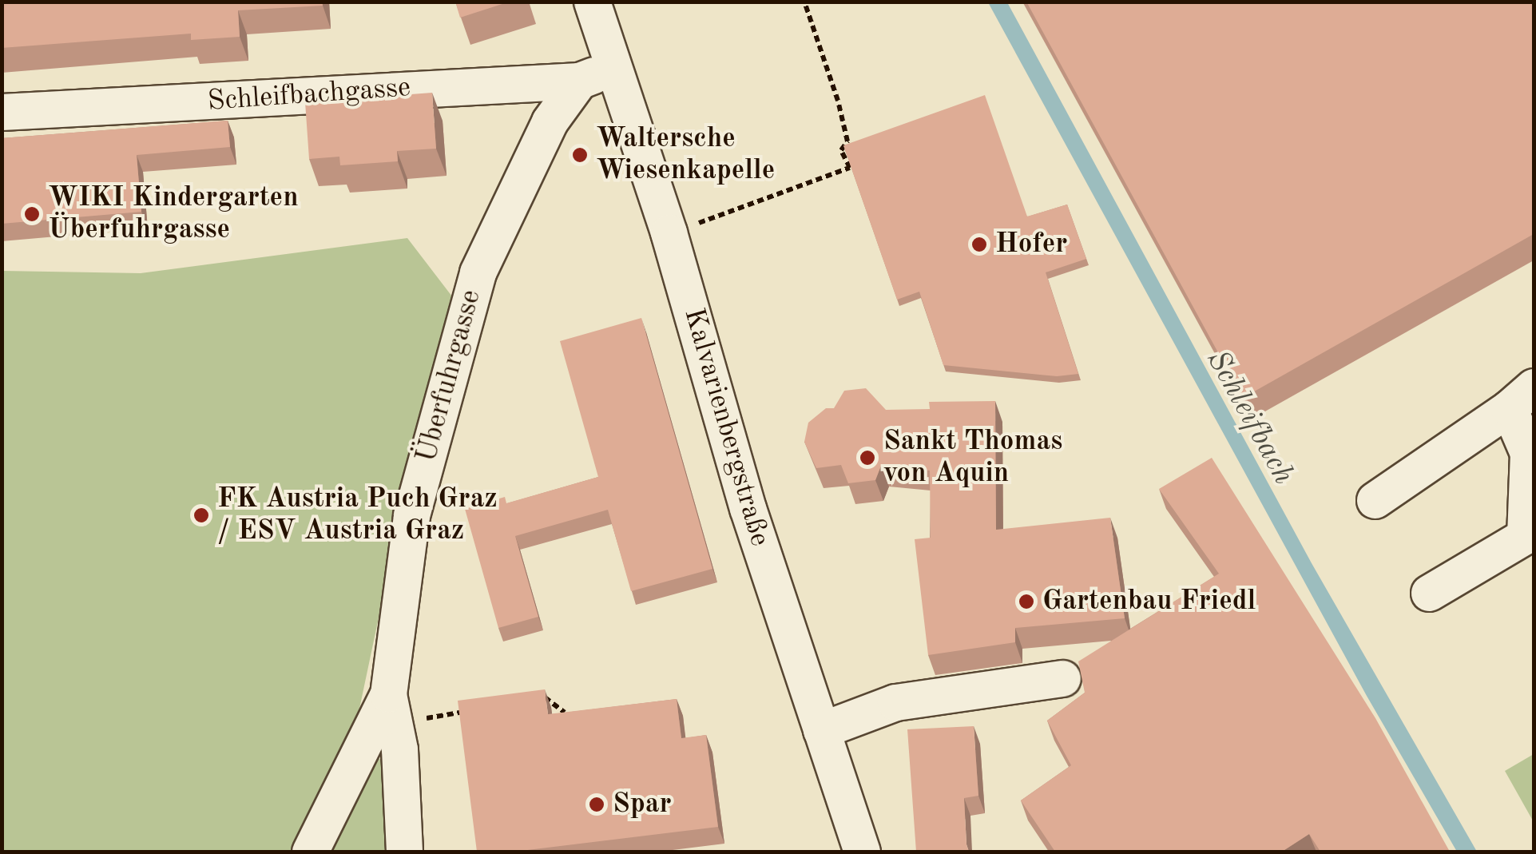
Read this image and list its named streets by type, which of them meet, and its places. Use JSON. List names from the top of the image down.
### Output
{
  "streets": {
    "street": ["Schleifbachgasse", "Überfuhrgasse", "Kalvarienbergstraße"]
  },
  "crossings": [
    ["Schleifbachgasse", "Überfuhrgasse"],
    ["Schleifbachgasse", "Kalvarienbergstraße"]
  ],
  "water": ["Schleifbach"],
  "places": [
    "Waltersche Wiesenkapelle",
    "WIKI Kindergarten Überfuhrgasse",
    "Hofer",
    "Sankt Thomas von Aquin",
    "FK Austria Puch Graz / ESV Austria Graz",
    "Gartenbau Friedl",
    "Spar"
  ]
}
